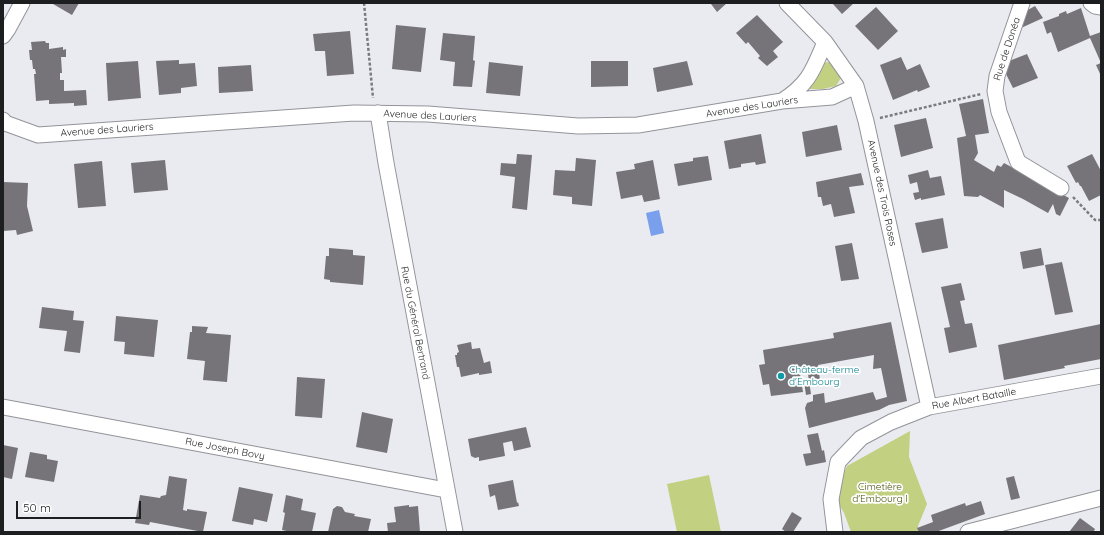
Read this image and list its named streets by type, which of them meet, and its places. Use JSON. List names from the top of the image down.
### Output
{
  "streets": {
    "street": [
      "Rue de Donéa",
      "Avenue des Lauriers",
      "Avenue des Trois Roses",
      "Rue du Général Bertrand",
      "Rue Albert Bataille",
      "Rue Joseph Bovy"
    ]
  },
  "crossings": [
    ["Avenue des Lauriers", "Avenue des Trois Roses"],
    ["Avenue des Lauriers", "Rue du Général Bertrand"],
    ["Avenue des Trois Roses", "Rue Albert Bataille"],
    ["Rue du Général Bertrand", "Rue Joseph Bovy"]
  ],
  "parks": ["Cimetière d'Embourg I"],
  "places": ["Château-ferme d'Embourg"],
  "scale_bar": "50 m"
}
